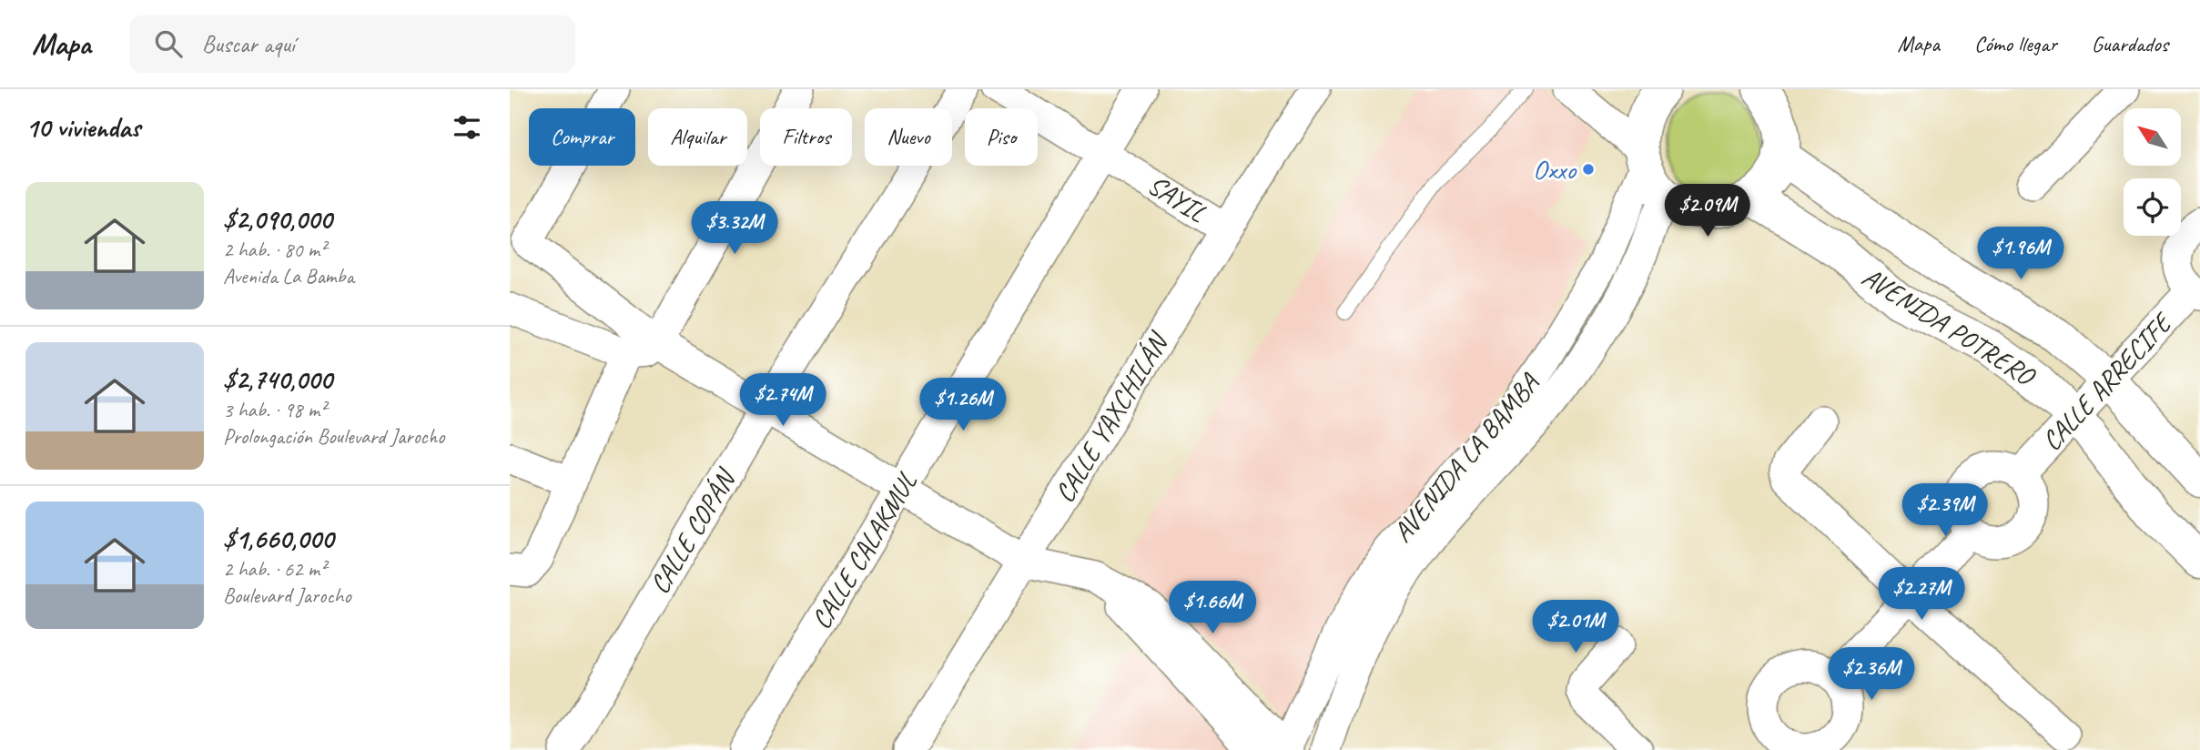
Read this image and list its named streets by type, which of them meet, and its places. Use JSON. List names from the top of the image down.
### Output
{
  "streets": {
    "street": [
      "SAYIL",
      "AVENIDA POTRERO",
      "CALLE ARRECIFE",
      "CALLE YAXCHILÁN",
      "AVENIDA LA BAMBA",
      "CALLE COPÁN",
      "CALLE CALAKMUL"
    ]
  },
  "crossings": [
    ["SAYIL", "CALLE YAXCHILÁN"],
    ["SAYIL", "CALLE CALAKMUL"],
    ["AVENIDA POTRERO", "CALLE ARRECIFE"]
  ],
  "places": ["Oxxo"],
  "north": "top left",
  "page": {
    "header": "Mapa",
    "search": "Buscar aquí",
    "nav": ["Mapa", "Cómo llegar", "Guardados"],
    "heading": "10 viviendas",
    "chip": [
      "Comprar",
      "Alquilar",
      "Filtros",
      "Nuevo",
      "Piso"
    ],
    "list": [
      {
        "name": "$2,090,000",
        "note": "2 hab. · 80 m² · Avenida La Bamba"
      },
      {
        "name": "$2,740,000",
        "note": "3 hab. · 98 m² · Prolongación Boulevard Jarocho"
      },
      {
        "name": "$1,660,000",
        "note": "2 hab. · 62 m² · Boulevard Jarocho"
      }
    ],
    "price": [
      "$2.09M",
      "$3.32M",
      "$1.96M",
      "$2.74M",
      "$1.26M",
      "$2.39M",
      "$2.27M",
      "$1.66M",
      "$2.01M",
      "$2.36M"
    ]
  }
}
